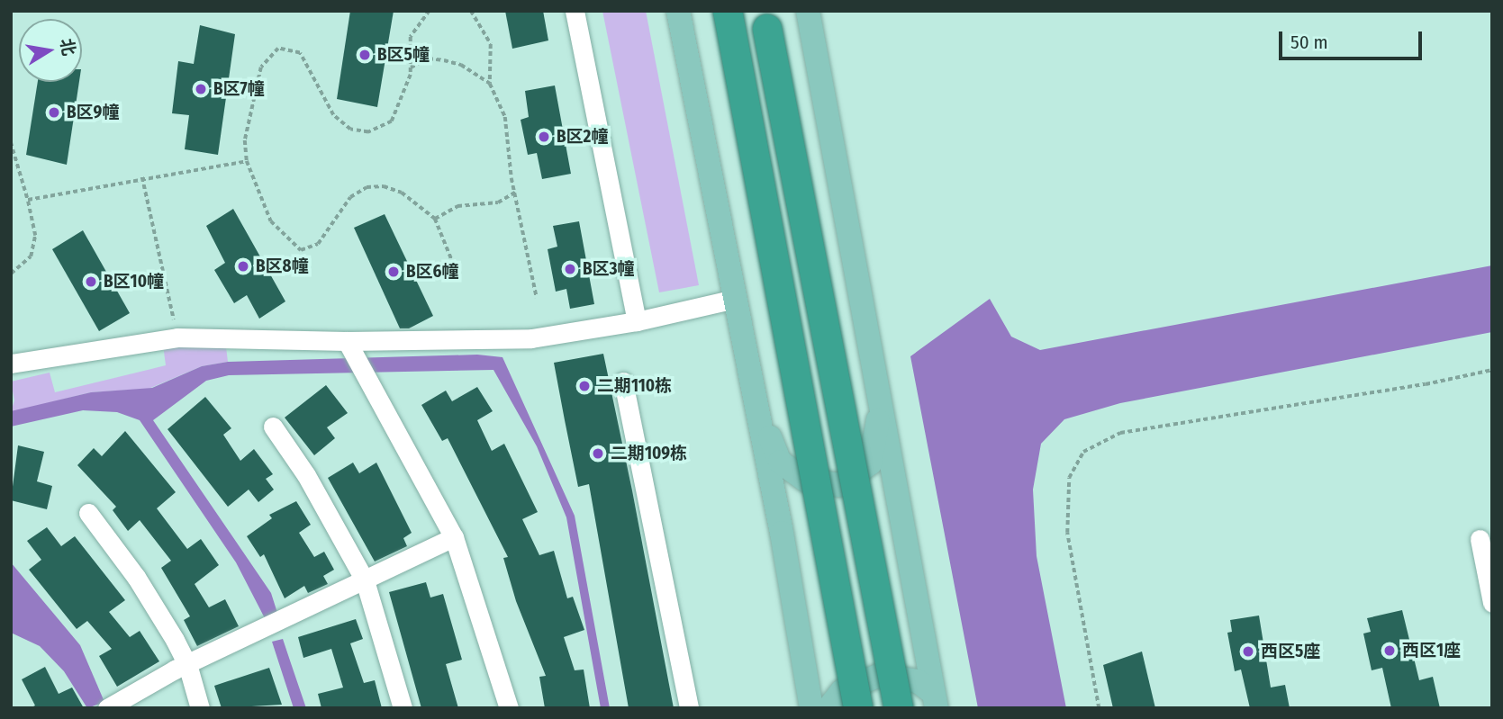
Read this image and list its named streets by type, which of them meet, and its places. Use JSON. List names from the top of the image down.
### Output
{
  "places": [
    "B区5幢",
    "B区7幢",
    "B区9幢",
    "B区2幢",
    "B区8幢",
    "B区3幢",
    "B区6幢",
    "B区10幢",
    "二期110栋",
    "二期109栋",
    "西区1座",
    "西区5座"
  ],
  "scale_bar": "50 m",
  "north": "right"
}
